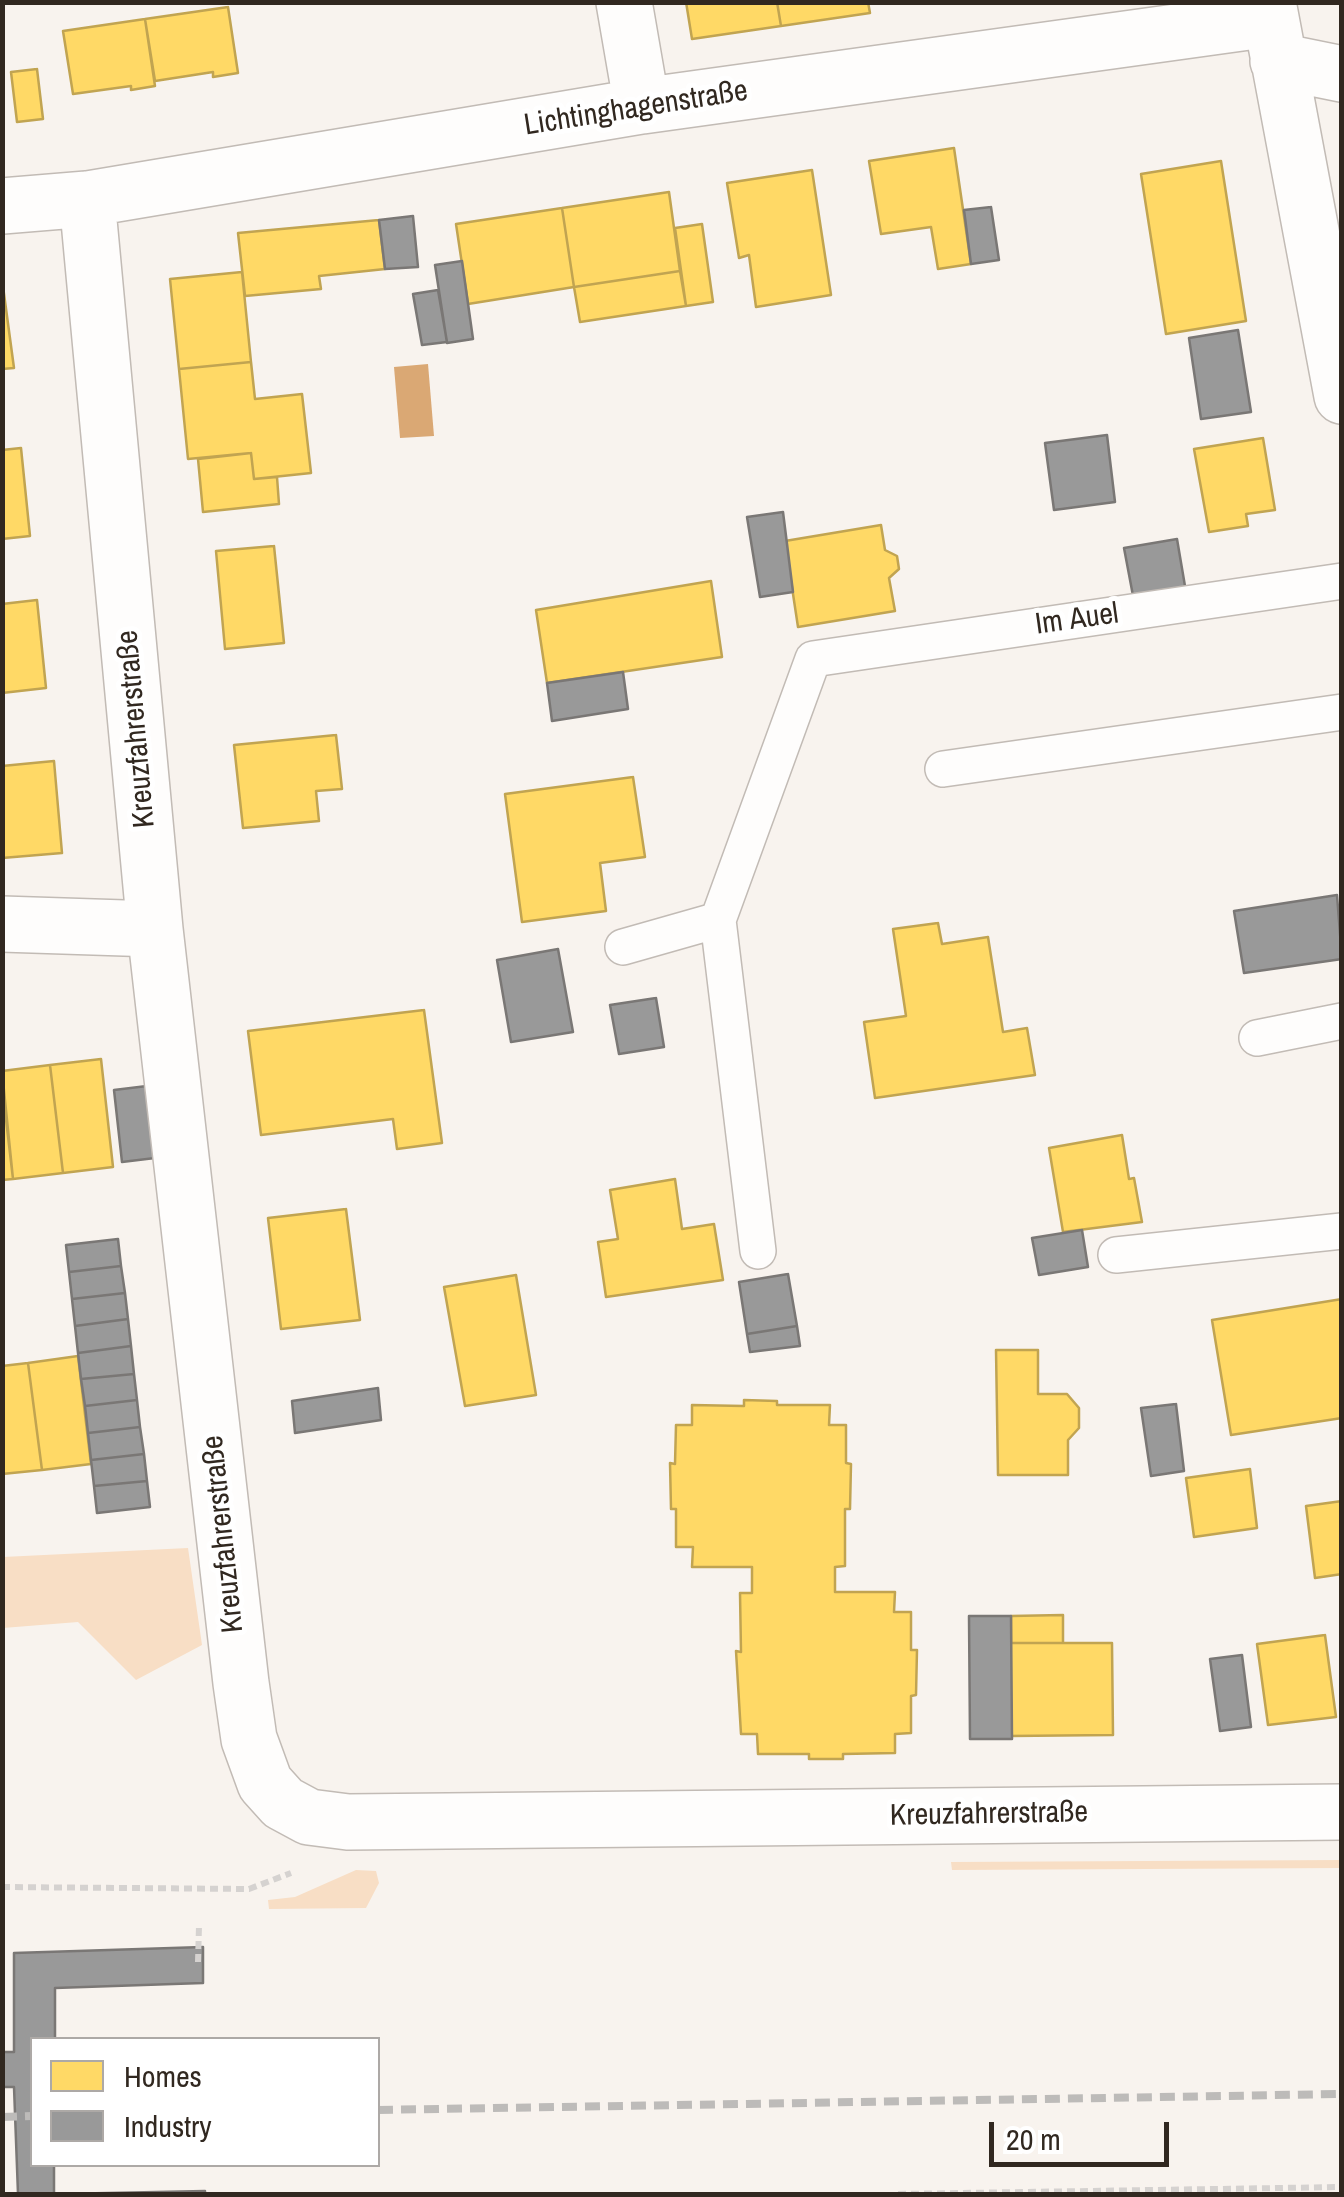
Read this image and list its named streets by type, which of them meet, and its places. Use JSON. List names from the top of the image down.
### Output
{
  "streets": {
    "street": ["Lichtinghagenstraße", "Kreuzfahrerstraße"],
    "lane": ["Im Auel"]
  },
  "crossings": [
    ["Lichtinghagenstraße", "Kreuzfahrerstraße"]
  ],
  "legend": ["Homes", "Industry"],
  "scale_bar": "20 m"
}
